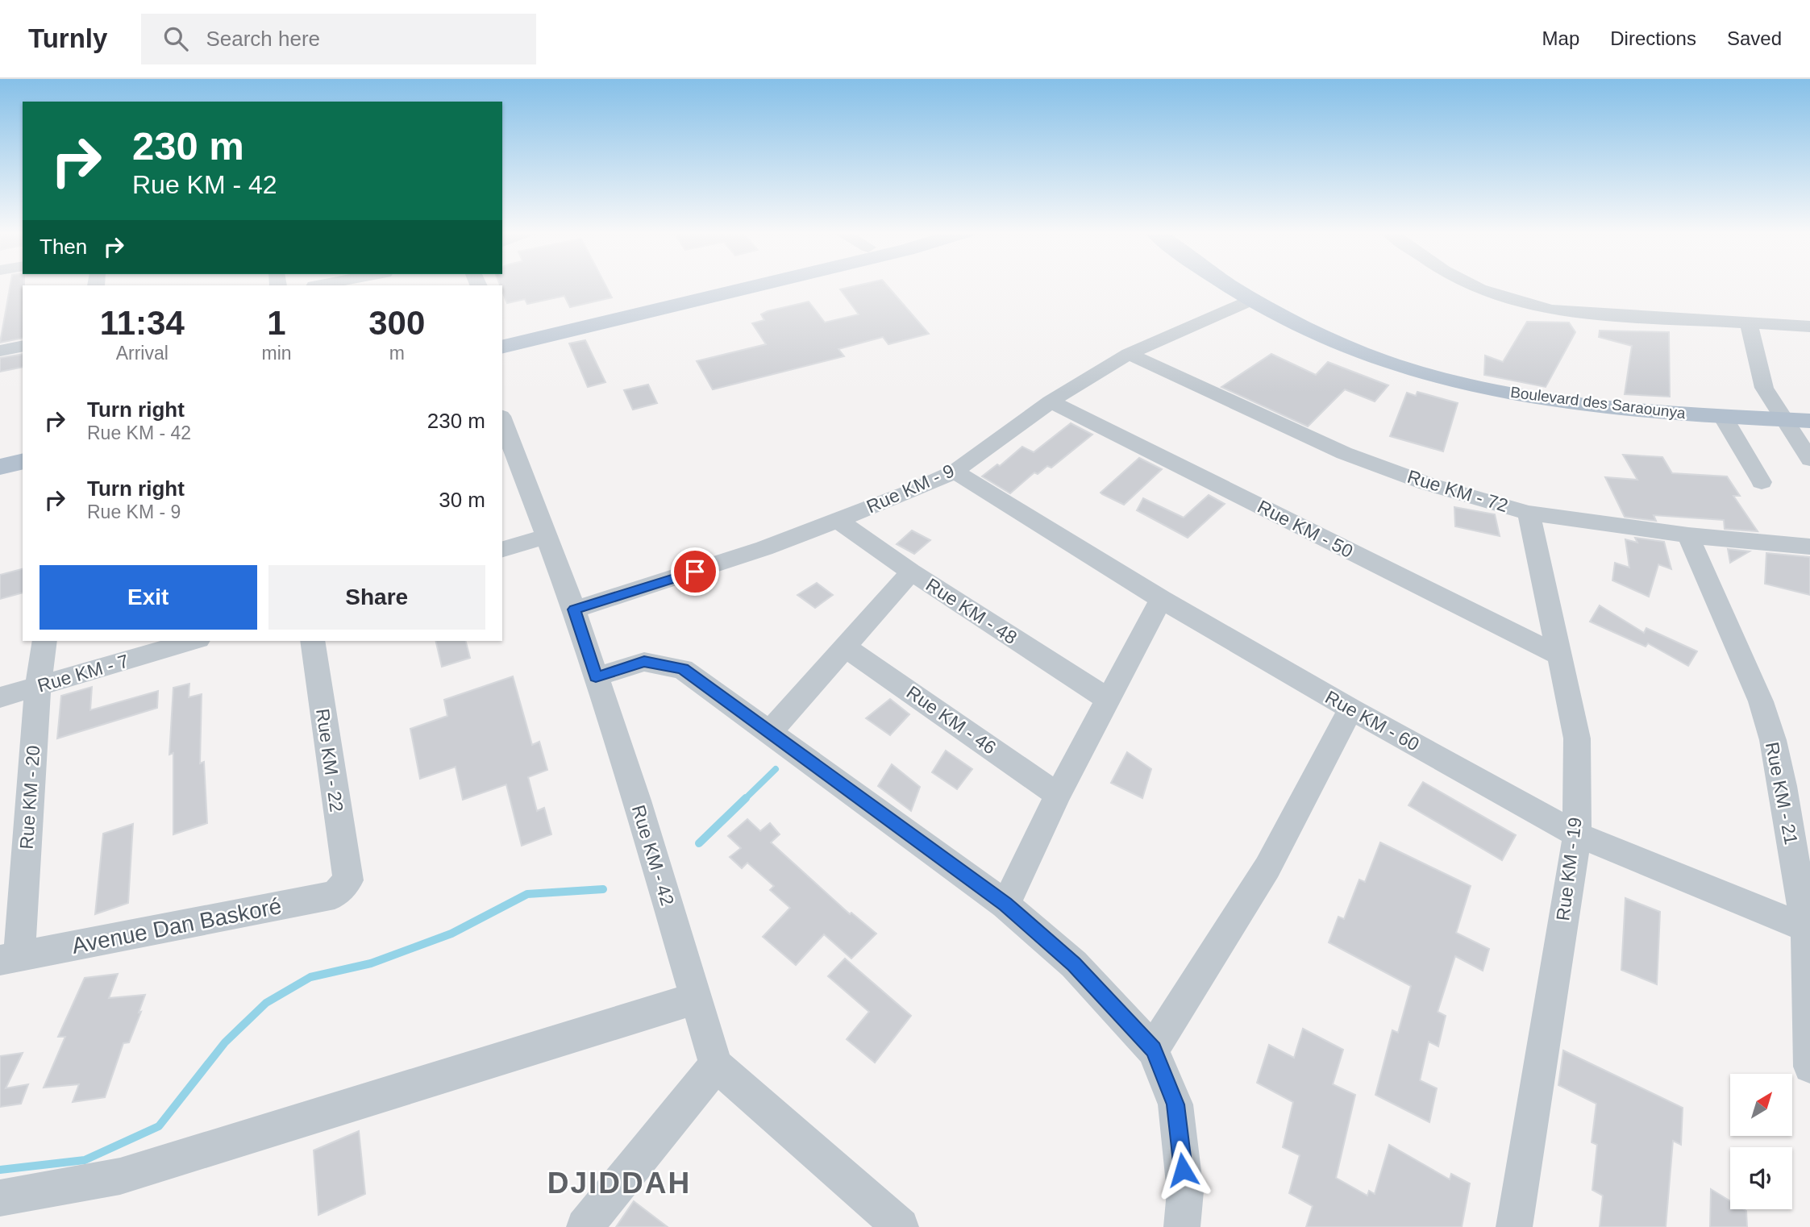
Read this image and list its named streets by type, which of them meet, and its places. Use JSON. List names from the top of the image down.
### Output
{
  "streets": {
    "main road": ["Boulevard des Saraounya"],
    "street": [
      "Rue KM - 9",
      "Rue KM - 72",
      "Rue KM - 50",
      "Rue KM - 48",
      "Rue KM - 7",
      "Rue KM - 46",
      "Rue KM - 60",
      "Rue KM - 22",
      "Rue KM - 21",
      "Rue KM - 20",
      "Rue KM - 42",
      "Rue KM - 19",
      "Avenue Dan Baskoré"
    ]
  },
  "crossings": [
    ["Boulevard des Saraounya", "Rue KM - 9"],
    ["Rue KM - 9", "Rue KM - 72"],
    ["Rue KM - 9", "Rue KM - 50"],
    ["Rue KM - 9", "Rue KM - 48"],
    ["Rue KM - 9", "Rue KM - 60"],
    ["Rue KM - 9", "Rue KM - 42"],
    ["Rue KM - 72", "Rue KM - 21"],
    ["Rue KM - 72", "Rue KM - 19"],
    ["Rue KM - 50", "Rue KM - 19"],
    ["Rue KM - 7", "Rue KM - 20"],
    ["Rue KM - 60", "Rue KM - 21"],
    ["Rue KM - 60", "Rue KM - 19"],
    ["Rue KM - 22", "Avenue Dan Baskoré"],
    ["Rue KM - 20", "Avenue Dan Baskoré"]
  ],
  "districts": ["DJIDDAH"],
  "north": "top right",
  "page": {
    "header": "Turnly",
    "search": "Search here",
    "nav": ["Map", "Directions", "Saved"],
    "turn": ["230 m", "Rue KM - 42"],
    "then": "Then",
    "eta": [
      "11:34",
      "Arrival",
      "1",
      "min",
      "300",
      "m"
    ],
    "list": [
      {
        "name": "Turn right",
        "note": "Rue KM - 42",
        "value": "230 m"
      },
      {
        "name": "Turn right",
        "note": "Rue KM - 9",
        "value": "30 m"
      }
    ],
    "buttons": ["Exit", "Share"]
  }
}
